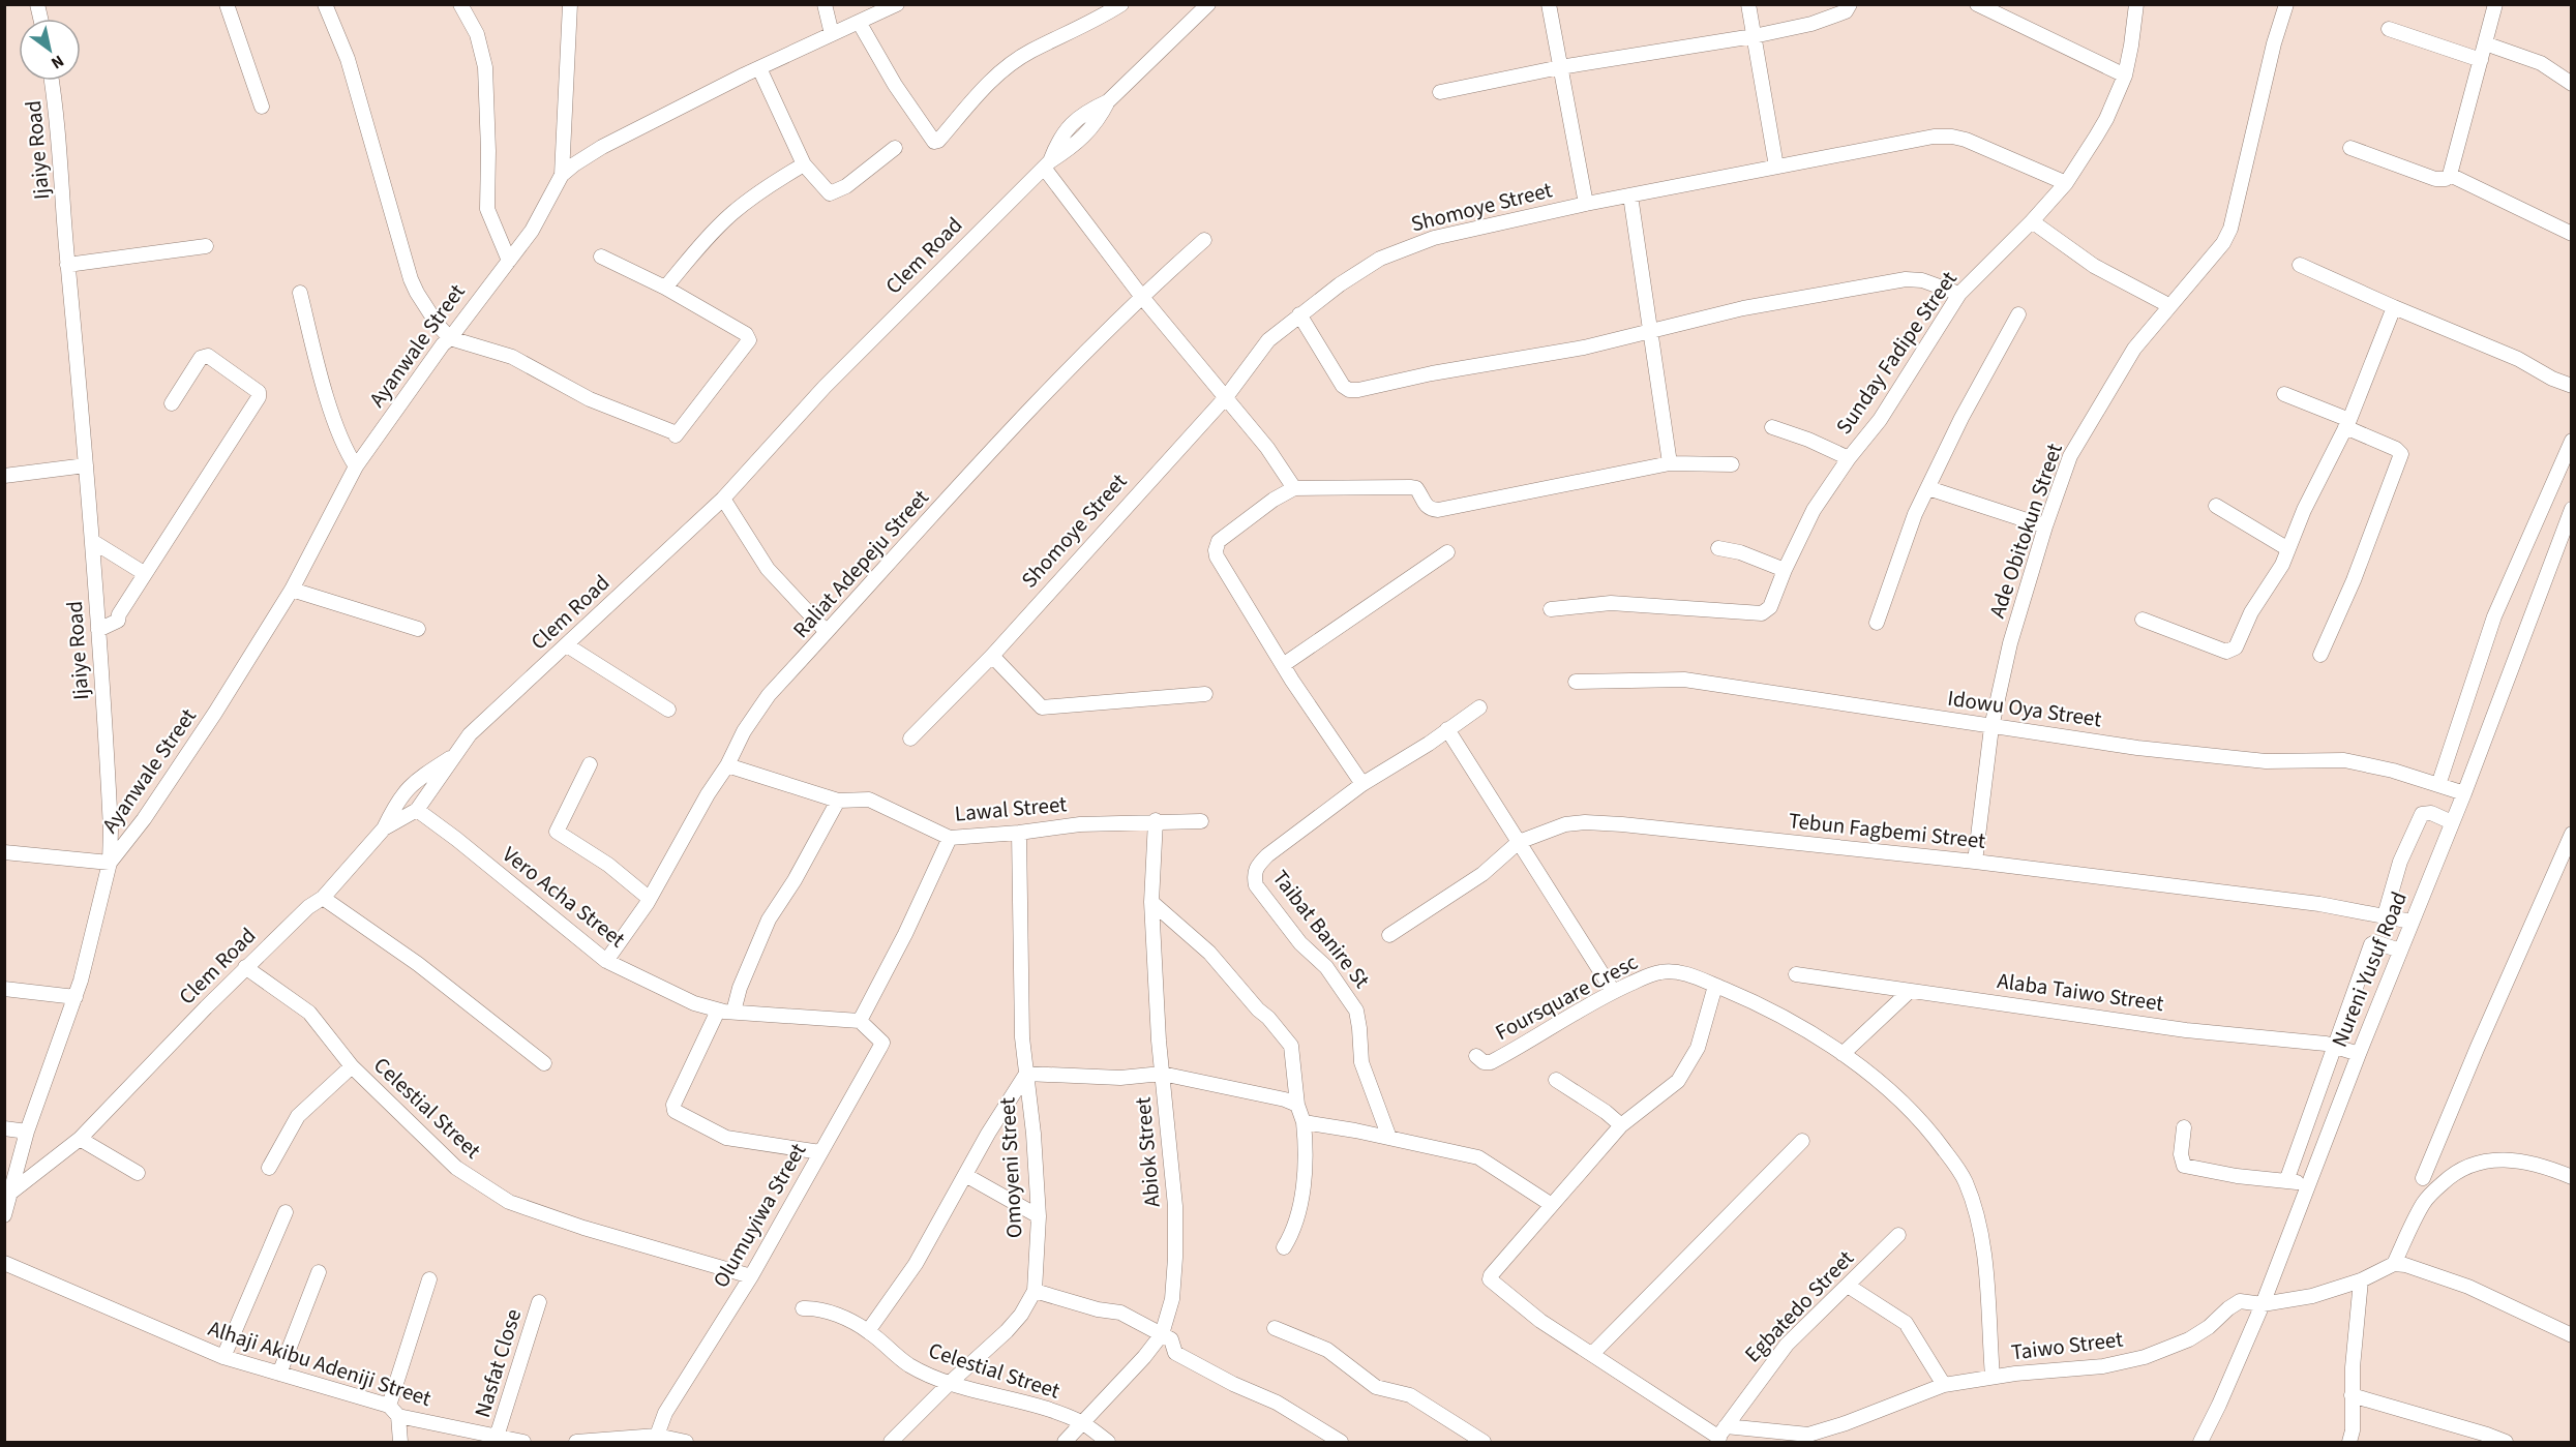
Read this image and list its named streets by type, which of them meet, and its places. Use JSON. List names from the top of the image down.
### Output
{
  "streets": {
    "street": [
      "Ijaiye Road",
      "Shomoye Street",
      "Clem Road",
      "Ayanwale Street",
      "Sunday Fadipe Street",
      "Ade Obitokun Street",
      "Raliat Adepeju Street",
      "Idowu Oya Street",
      "Lawal Street",
      "Tebun Fagbemi Street",
      "Vero Acha Street",
      "Taibat Banire St",
      "Nureni Yusuf Road",
      "Alaba Taiwo Street",
      "Foursquare Cresc",
      "Celestial Street",
      "Abiok Street",
      "Omoyeni Street",
      "Olumuyiwa Street",
      "Egbatedo Street",
      "Taiwo Street",
      "Alhaji Akibu Adeniji Street",
      "Nasfat Close"
    ]
  },
  "crossings": [
    ["Ijaiye Road", "Clem Road"],
    ["Ijaiye Road", "Ayanwale Street"],
    ["Shomoye Street", "Sunday Fadipe Street"],
    ["Clem Road", "Vero Acha Street"],
    ["Clem Road", "Celestial Street"],
    ["Ade Obitokun Street", "Idowu Oya Street"],
    ["Ade Obitokun Street", "Tebun Fagbemi Street"],
    ["Raliat Adepeju Street", "Lawal Street"],
    ["Raliat Adepeju Street", "Vero Acha Street"],
    ["Idowu Oya Street", "Nureni Yusuf Road"],
    ["Lawal Street", "Abiok Street"],
    ["Lawal Street", "Omoyeni Street"],
    ["Tebun Fagbemi Street", "Nureni Yusuf Road"],
    ["Vero Acha Street", "Olumuyiwa Street"],
    ["Nureni Yusuf Road", "Alaba Taiwo Street"],
    ["Nureni Yusuf Road", "Taiwo Street"],
    ["Foursquare Cresc", "Taiwo Street"],
    ["Celestial Street", "Abiok Street"],
    ["Celestial Street", "Omoyeni Street"],
    ["Celestial Street", "Olumuyiwa Street"],
    ["Egbatedo Street", "Taiwo Street"],
    ["Alhaji Akibu Adeniji Street", "Nasfat Close"]
  ],
  "north": "bottom right"
}
